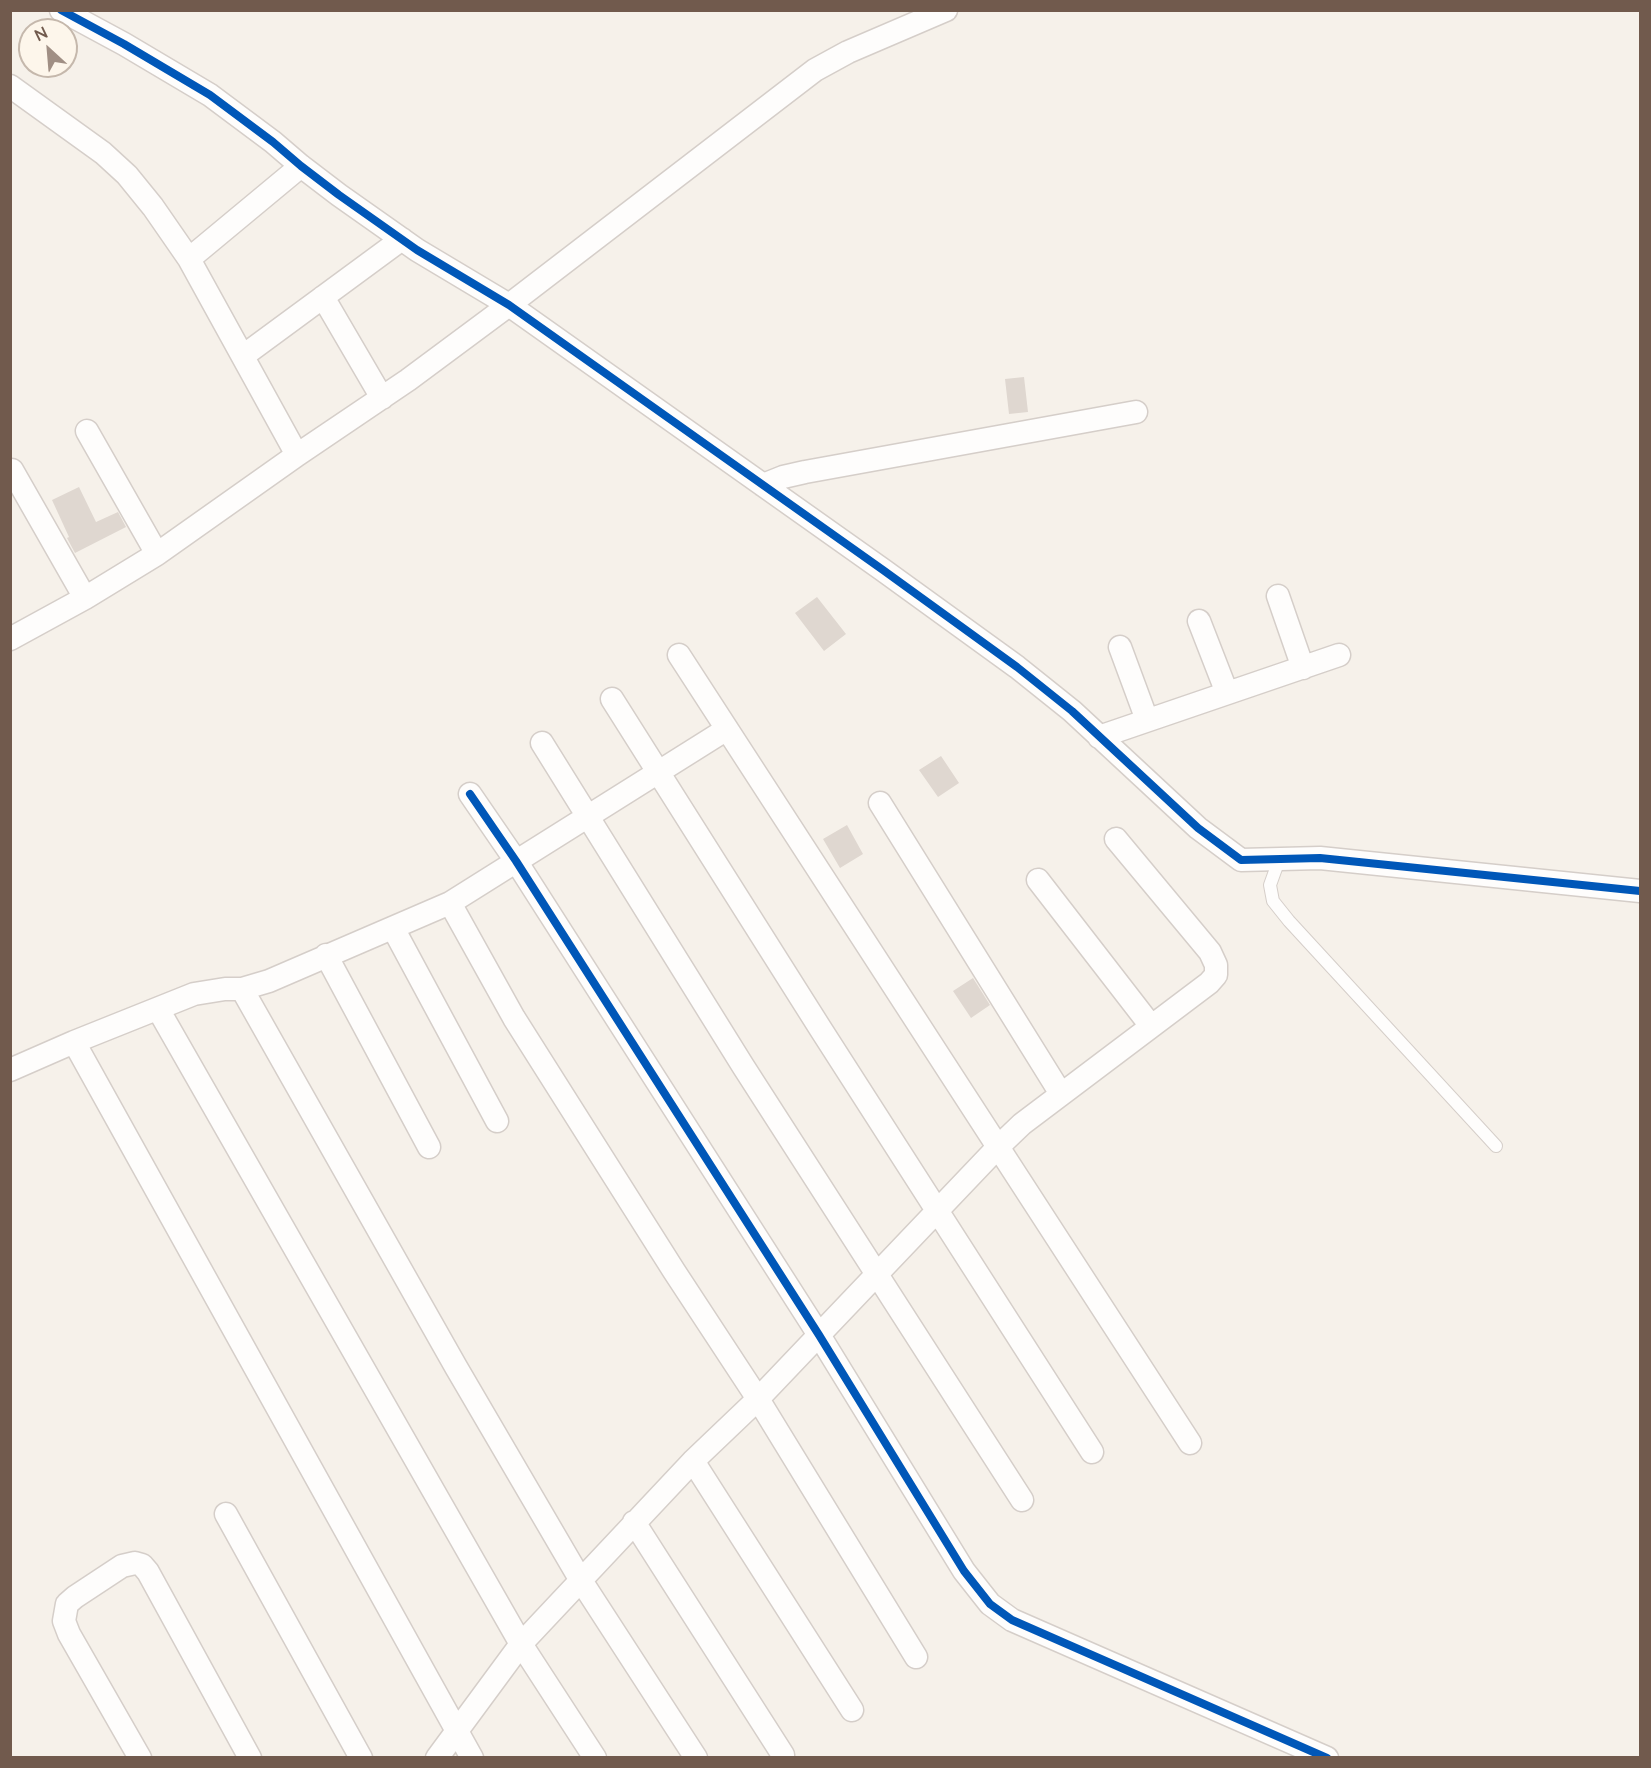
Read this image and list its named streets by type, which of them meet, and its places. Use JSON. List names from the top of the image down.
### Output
{
  "north": "top left"
}
